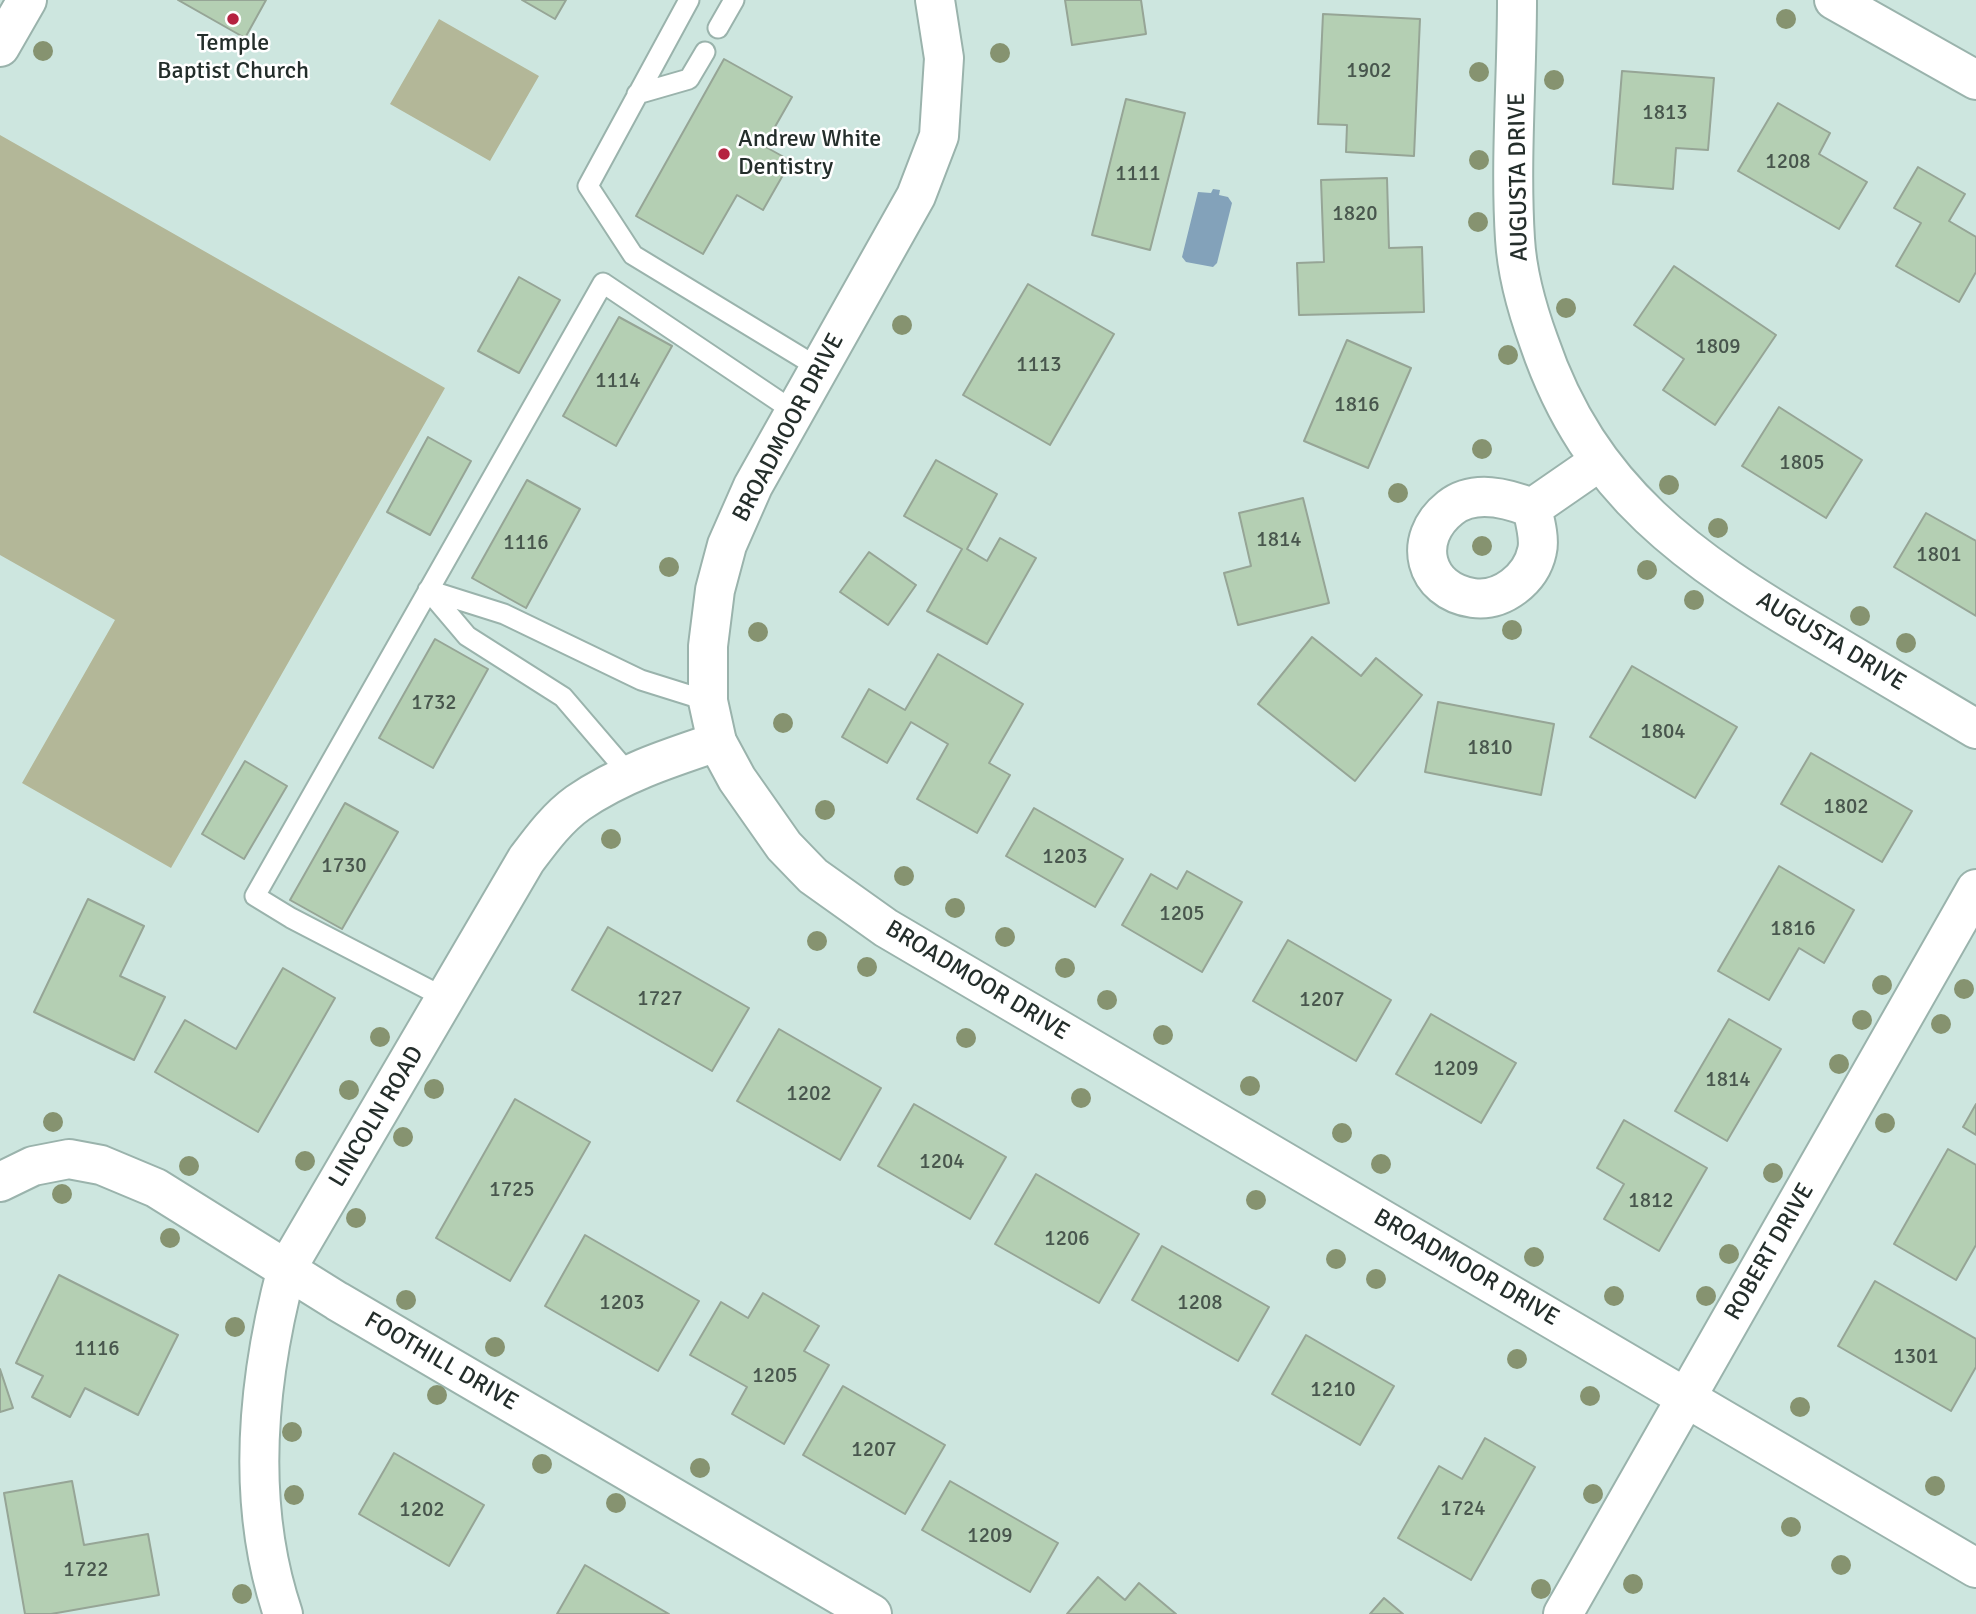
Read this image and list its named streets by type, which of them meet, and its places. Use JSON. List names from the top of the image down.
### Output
{
  "streets": {
    "street": [
      "AUGUSTA DRIVE",
      "BROADMOOR DRIVE",
      "LINCOLN ROAD",
      "ROBERT DRIVE",
      "FOOTHILL DRIVE"
    ]
  },
  "crossings": [
    ["BROADMOOR DRIVE", "LINCOLN ROAD"],
    ["BROADMOOR DRIVE", "ROBERT DRIVE"],
    ["LINCOLN ROAD", "FOOTHILL DRIVE"]
  ],
  "places": ["Temple Baptist Church", "Andrew White Dentistry"],
  "house_numbers": [
    "1902",
    "1813",
    "1208",
    "1111",
    "1820",
    "1809",
    "1113",
    "1114",
    "1816",
    "1805",
    "1814",
    "1116",
    "1801",
    "1732",
    "1804",
    "1810",
    "1802",
    "1203",
    "1730",
    "1205",
    "1816",
    "1727",
    "1207",
    "1209",
    "1814",
    "1202",
    "1204",
    "1725",
    "1812",
    "1206",
    "1203",
    "1208",
    "1116",
    "1301",
    "1205",
    "1210",
    "1207",
    "1724",
    "1202",
    "1209",
    "1722"
  ]
}
